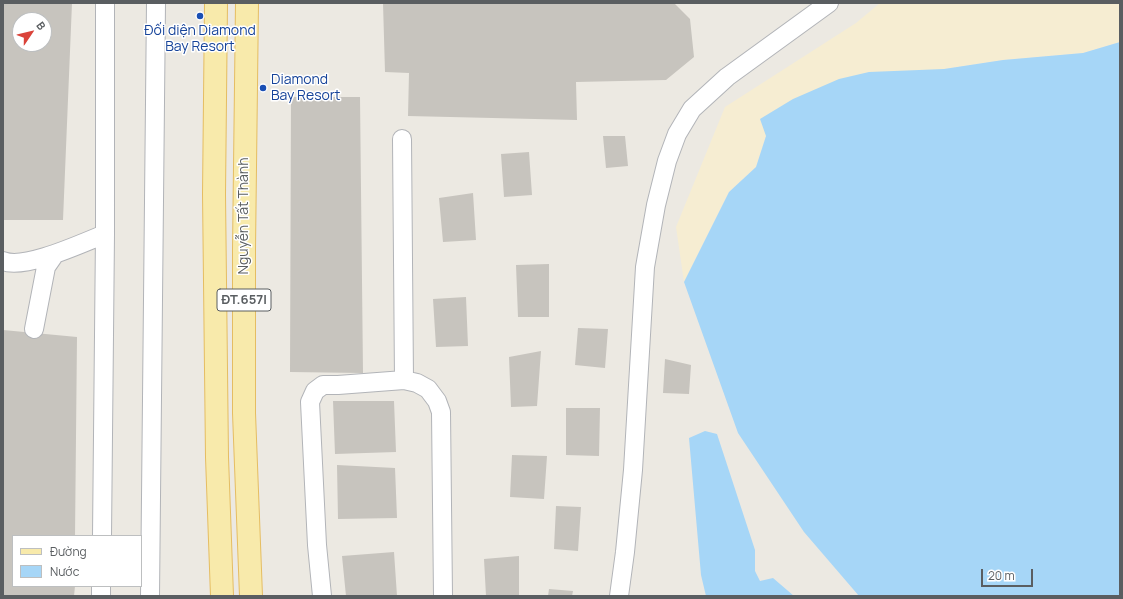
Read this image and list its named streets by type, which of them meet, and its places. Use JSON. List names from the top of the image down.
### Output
{
  "streets": {
    "main road": ["Nguyễn Tất Thành", "ĐT.657I"]
  },
  "places": ["Đối diện Diamond Bay Resort", "Diamond Bay Resort"],
  "legend": ["Đường", "Nước"],
  "scale_bar": "20 m",
  "north": "top right"
}
